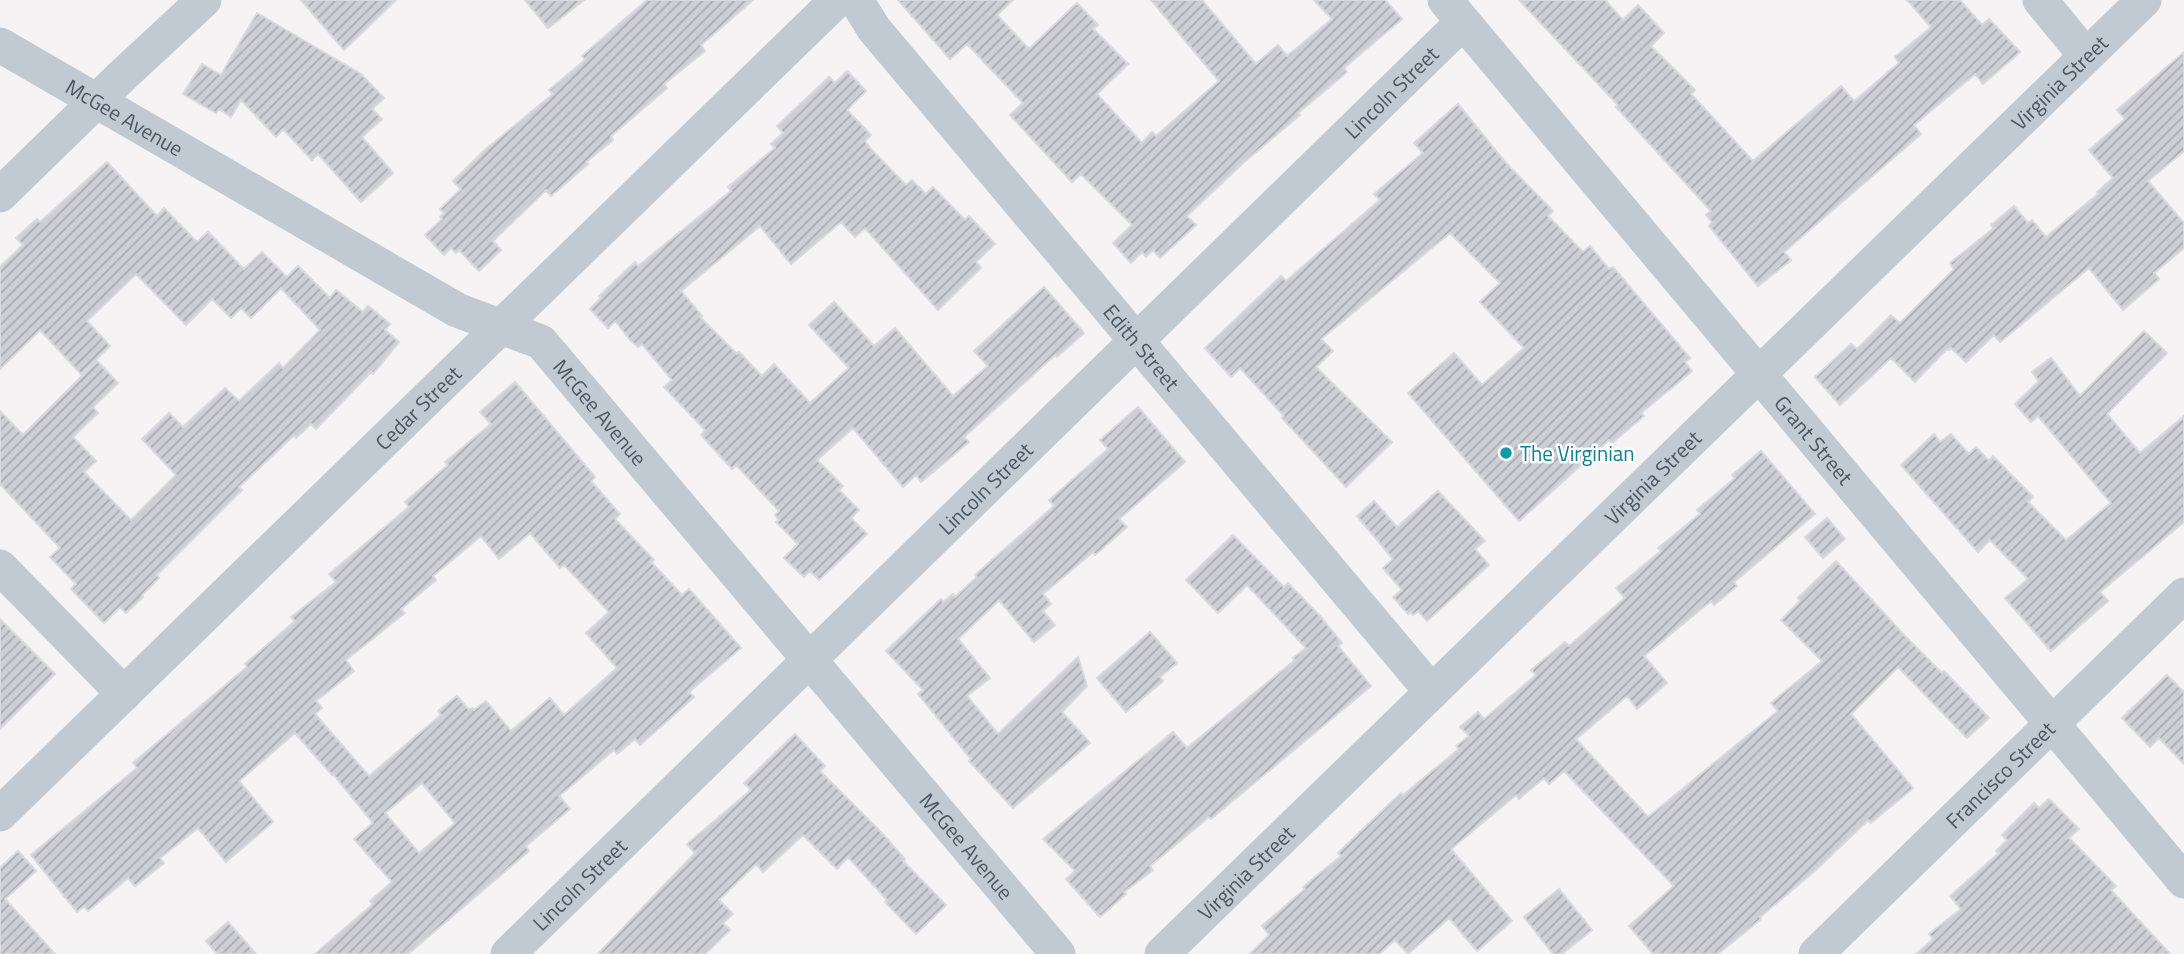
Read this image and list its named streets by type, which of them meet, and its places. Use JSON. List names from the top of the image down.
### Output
{
  "streets": {
    "street": [
      "Virginia Street",
      "Lincoln Street",
      "McGee Avenue",
      "Edith Street",
      "Cedar Street",
      "Grant Street",
      "Francisco Street"
    ]
  },
  "crossings": [
    ["Virginia Street", "Edith Street"],
    ["Virginia Street", "Grant Street"],
    ["Lincoln Street", "McGee Avenue"],
    ["Lincoln Street", "Edith Street"],
    ["Lincoln Street", "Grant Street"],
    ["McGee Avenue", "Cedar Street"],
    ["Grant Street", "Francisco Street"]
  ],
  "places": ["The Virginian"]
}
